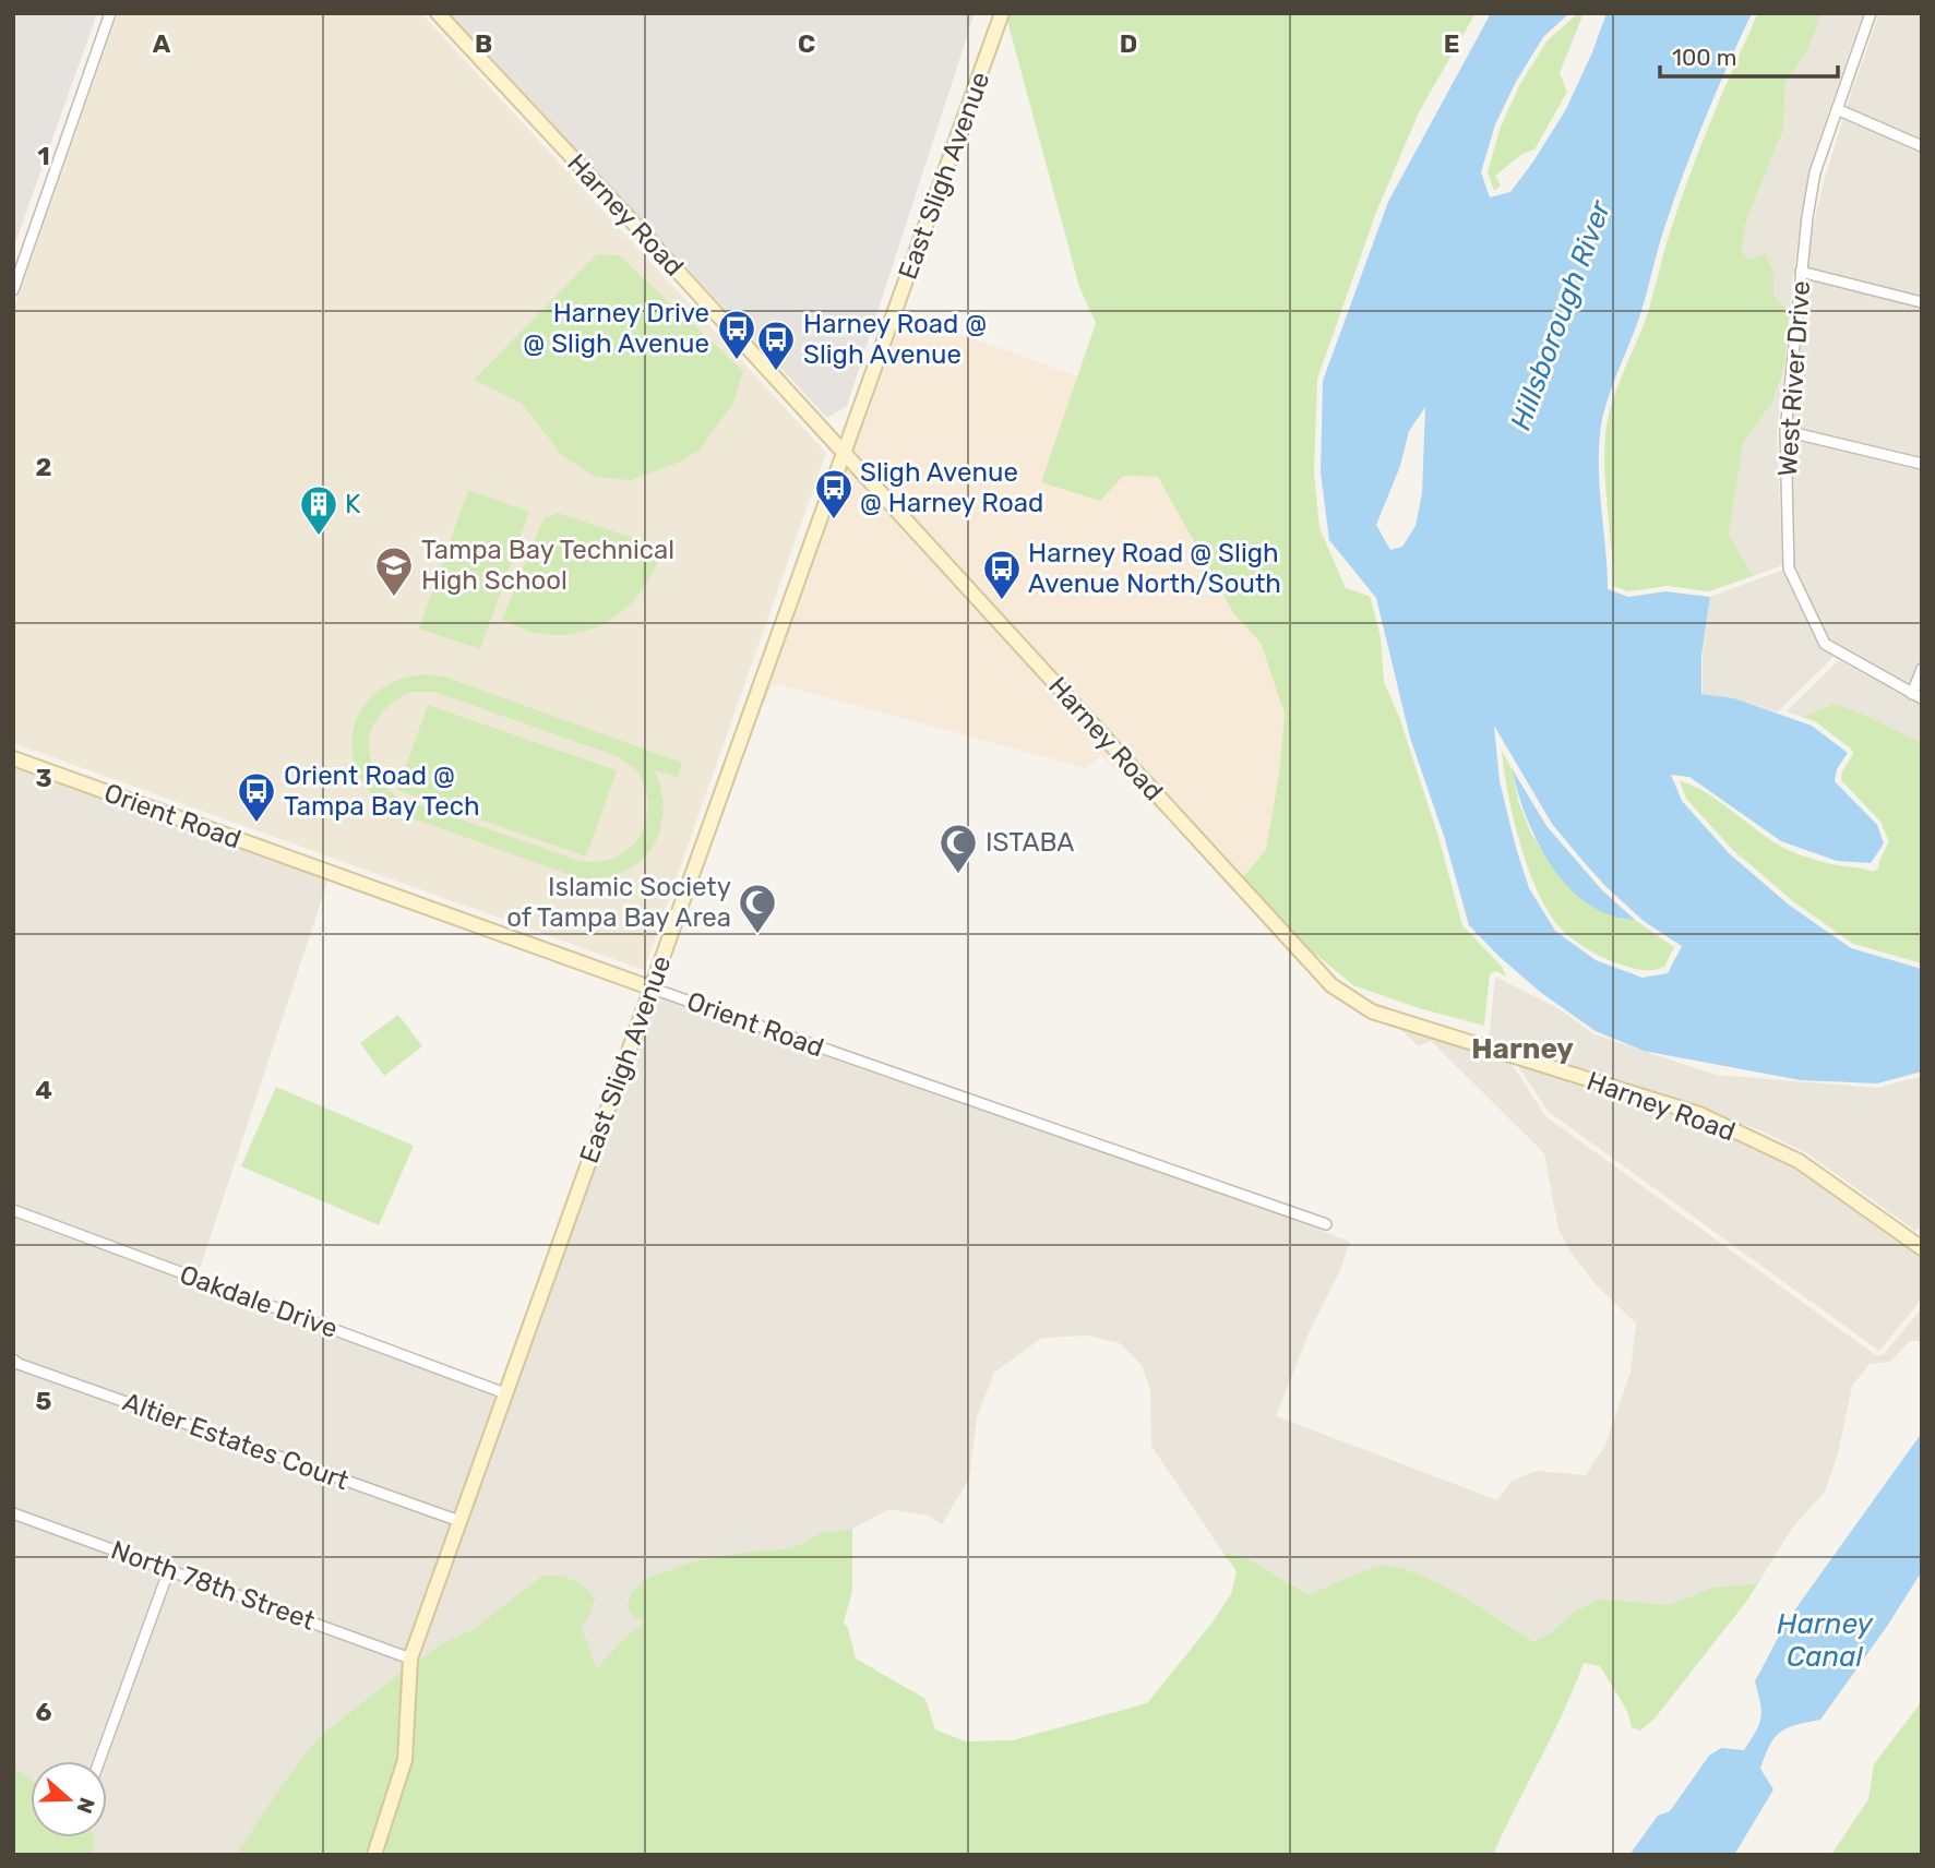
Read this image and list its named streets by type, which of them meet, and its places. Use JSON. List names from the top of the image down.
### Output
{
  "streets": {
    "street": [
      "East Sligh Avenue",
      "Harney Road",
      "West River Drive",
      "Orient Road",
      "Oakdale Drive",
      "Altier Estates Court",
      "North 78th Street"
    ]
  },
  "crossings": [
    ["East Sligh Avenue", "Harney Road"],
    ["East Sligh Avenue", "Orient Road"],
    ["East Sligh Avenue", "Oakdale Drive"],
    ["East Sligh Avenue", "Altier Estates Court"],
    ["East Sligh Avenue", "North 78th Street"]
  ],
  "districts": ["Harney"],
  "water": ["Hillsborough River", "Harney Canal"],
  "places": {
    "bus stop": [
      "Harney Drive @ Sligh Avenue",
      "Harney Road @ Sligh Avenue",
      "Sligh Avenue @ Harney Road",
      "Harney Road @ Sligh Avenue North/South",
      "Orient Road @ Tampa Bay Tech"
    ],
    "building": ["K"],
    "school or university": ["Tampa Bay Technical High School"],
    "mosque": ["ISTABA", "Islamic Society of Tampa Bay Area"]
  },
  "scale_bar": "100 m",
  "north": "right",
  "grid": {
    "columns": [
      "A",
      "B",
      "C",
      "D",
      "E"
    ],
    "rows": [
      "1",
      "2",
      "3",
      "4",
      "5",
      "6"
    ]
  }
}
